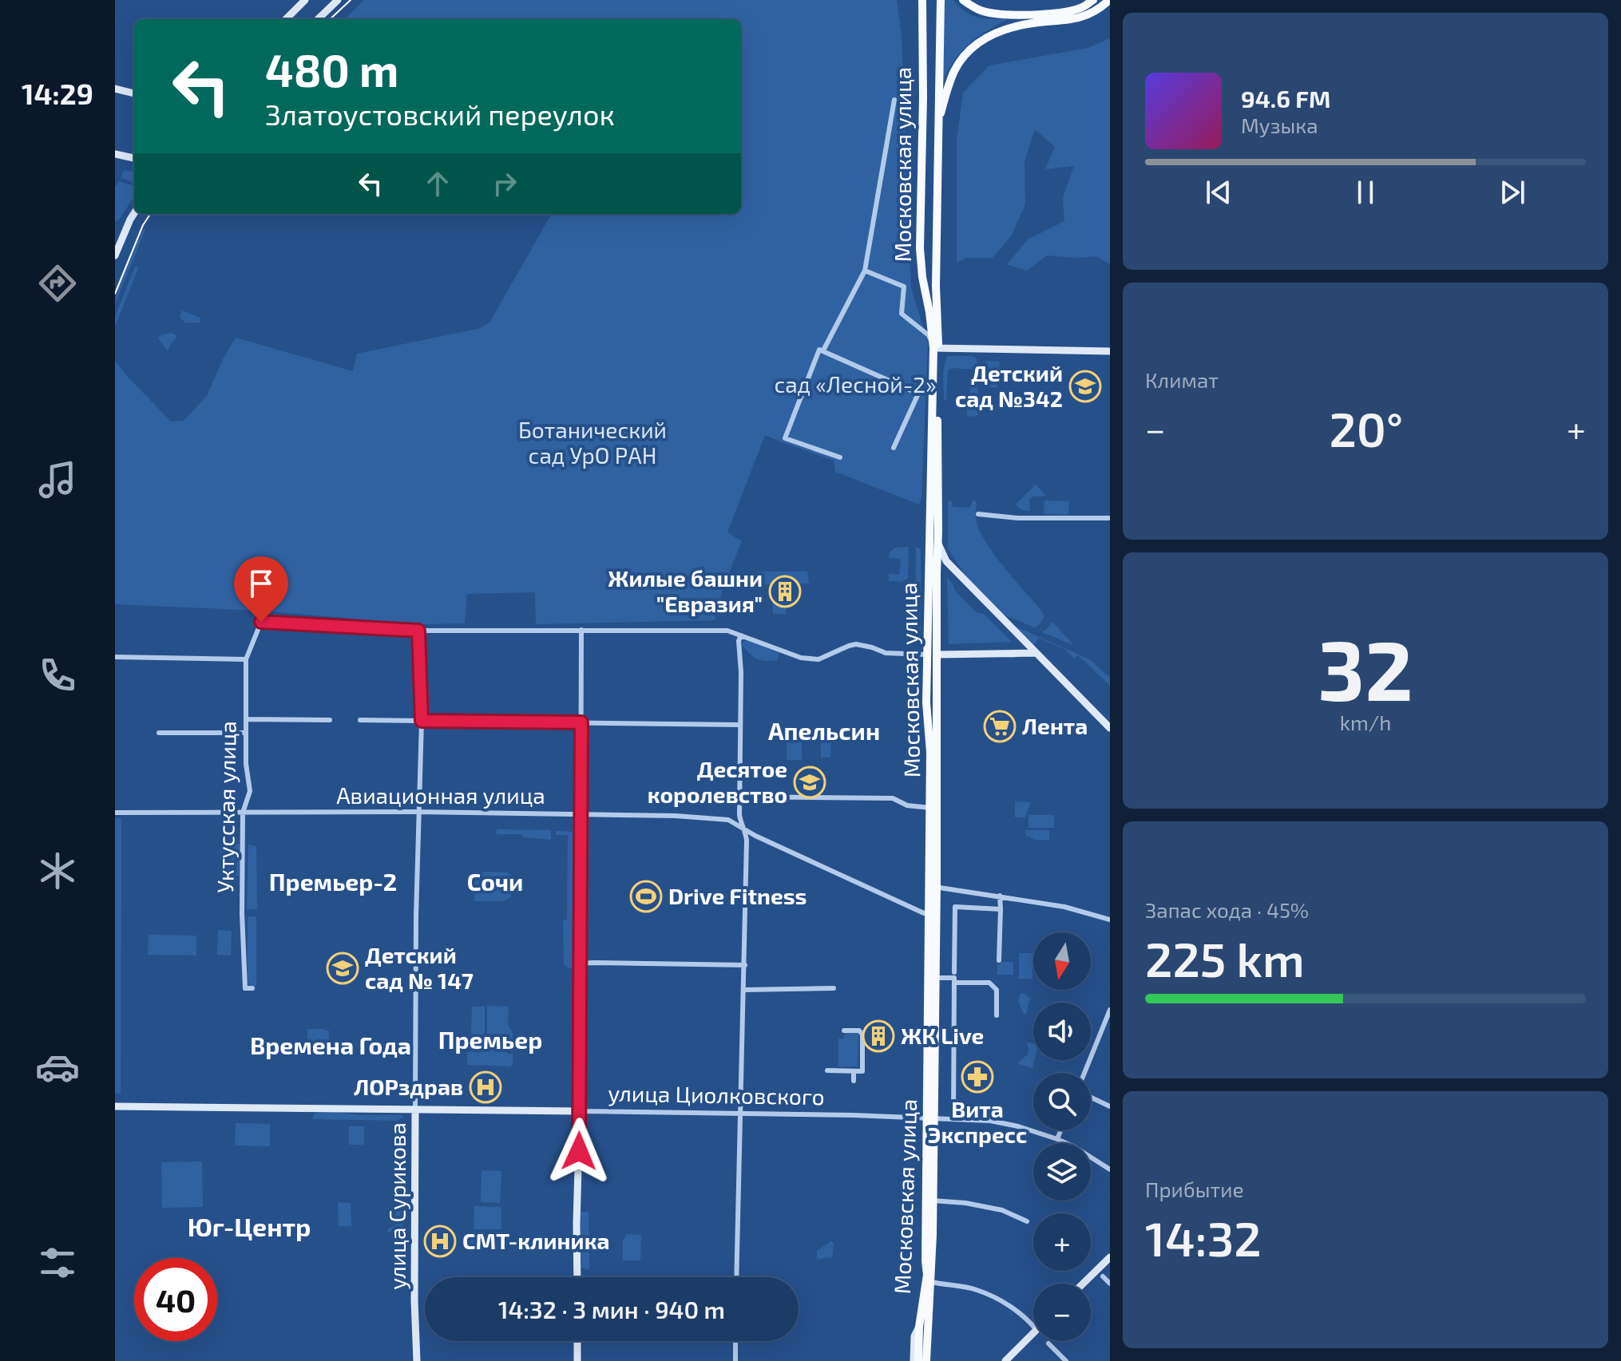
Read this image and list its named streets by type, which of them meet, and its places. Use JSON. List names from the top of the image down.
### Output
{
  "streets": {
    "main road": ["Московская улица"],
    "street": [
      "Авиационная улица",
      "Уктусская улица",
      "улица Циолковского",
      "улица Сурикова"
    ]
  },
  "crossings": [
    ["Московская улица", "Авиационная улица"],
    ["Московская улица", "улица Циолковского"],
    ["Авиационная улица", "Уктусская улица"],
    ["Авиационная улица", "улица Сурикова"],
    ["Уктусская улица", "улица Сурикова"],
    ["улица Циолковского", "улица Сурикова"]
  ],
  "districts": [
    "Апельсин",
    "Премьер-2",
    "Сочи",
    "Премьер",
    "Времена Года",
    "Юг-Центр"
  ],
  "parks": ["сад «Лесной-2»", "Ботанический сад УрО РАН"],
  "places": {
    "school or university": ["Детский сад №342", "Десятое королевство", "Детский сад № 147"],
    "building": ["Жилые башни \"Евразия\"", "ЖК Live"],
    "supermarket": ["Лента"],
    "sports": ["Drive Fitness"],
    "pharmacy": ["Вита Экспресс"],
    "hospital": ["ЛОРздрав", "СМТ-клиника"]
  },
  "north": "bottom",
  "page": {
    "tabs": "14:29",
    "turn": ["480 m", "Златоустовский переулок"],
    "song": ["94.6 FM", "Музыка"],
    "tile": [
      "Климат",
      ["32", "km/h"],
      ["Запас хода · 45%", "225 km"],
      ["Прибытие", "14:32"]
    ],
    "heat": ["−", "20°", "+"],
    "map_buttons": ["+", "−"],
    "limit": "40",
    "trip": "14:32 · 3 мин · 940 m"
  }
}
